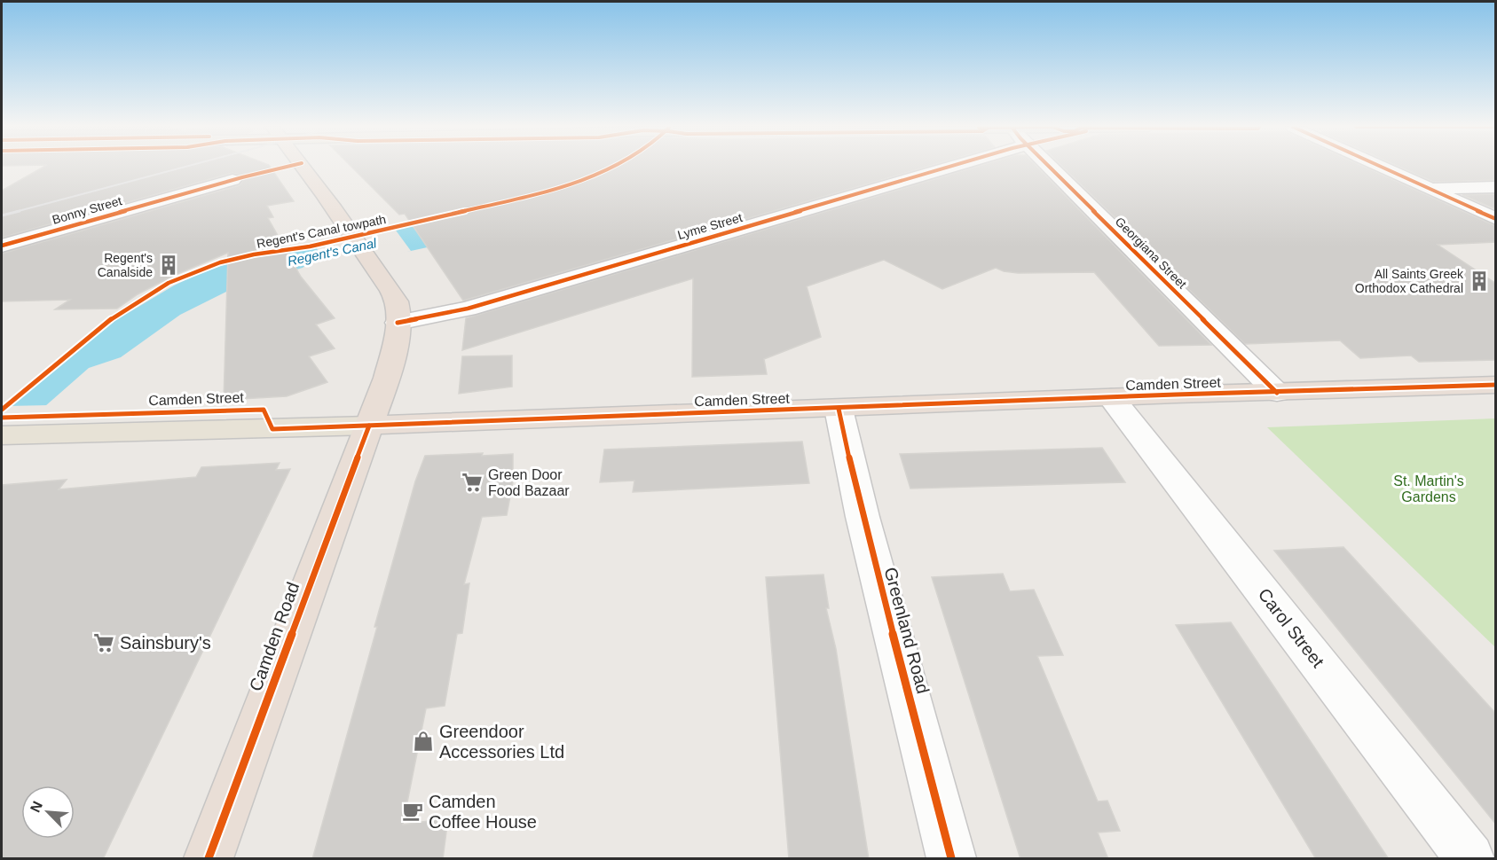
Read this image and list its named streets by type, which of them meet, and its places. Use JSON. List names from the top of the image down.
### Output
{
  "streets": {
    "highway": ["Camden Street", "Camden Road"],
    "street": [
      "Bonny Street",
      "Lyme Street",
      "Georgiana Street",
      "Carol Street",
      "Greenland Road"
    ],
    "cycle path": ["Regent's Canal towpath"]
  },
  "crossings": [
    ["Lyme Street", "Camden Road"],
    ["Georgiana Street", "Camden Street"],
    ["Camden Street", "Carol Street"],
    ["Camden Street", "Greenland Road"],
    ["Camden Street", "Camden Road"]
  ],
  "water": ["Regent's Canal"],
  "parks": ["St. Martin's Gardens"],
  "places": {
    "building": ["Regent's Canalside", "All Saints Greek Orthodox Cathedral"],
    "supermarket": ["Green Door Food Bazaar", "Sainsbury's"],
    "shop": ["Greendoor Accessories Ltd"],
    "cafe": ["Camden Coffee House"]
  },
  "north": "top left"
}
